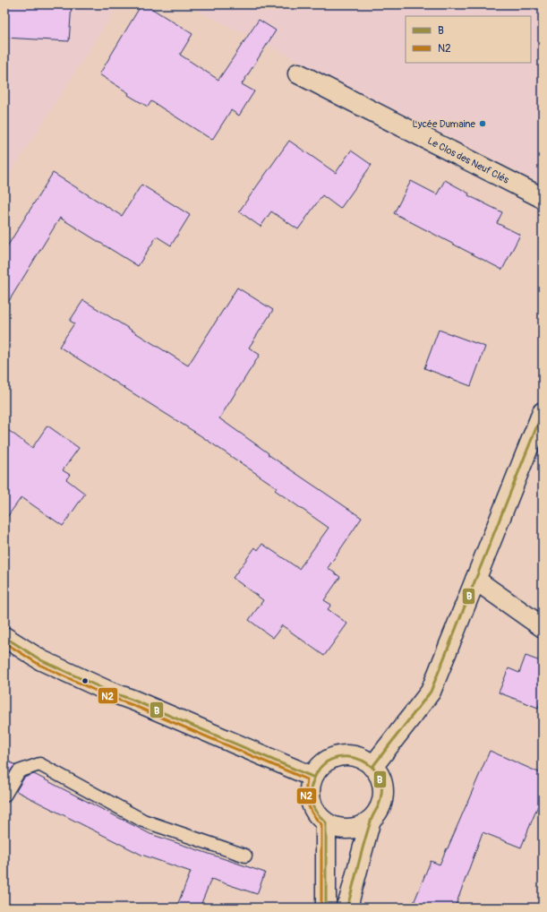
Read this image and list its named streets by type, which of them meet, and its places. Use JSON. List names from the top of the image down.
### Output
{
  "streets": {
    "main road": ["Le Clos des Neuf Clés"]
  },
  "places": ["Lycée Dumaine"],
  "lines": ["transit line B", "transit line N2"],
  "legend": ["B", "N2"]
}
